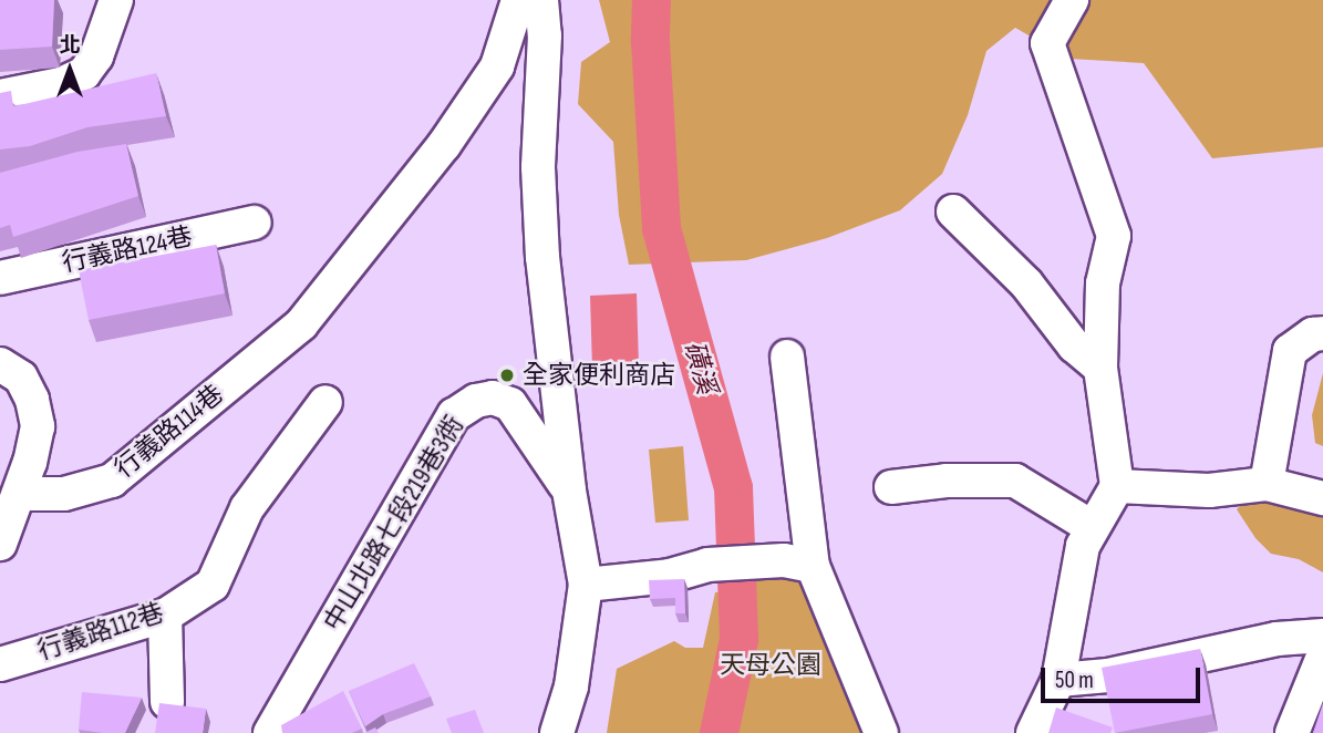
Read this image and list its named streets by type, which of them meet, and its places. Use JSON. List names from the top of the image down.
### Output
{
  "streets": {
    "street": [
      "行義路124巷",
      "行義路114巷",
      "中山北路七段219巷3衖",
      "行義路112巷"
    ]
  },
  "water": ["磺溪"],
  "parks": ["天母公園"],
  "places": ["全家便利商店"],
  "scale_bar": "50 m",
  "north": "top"
}
